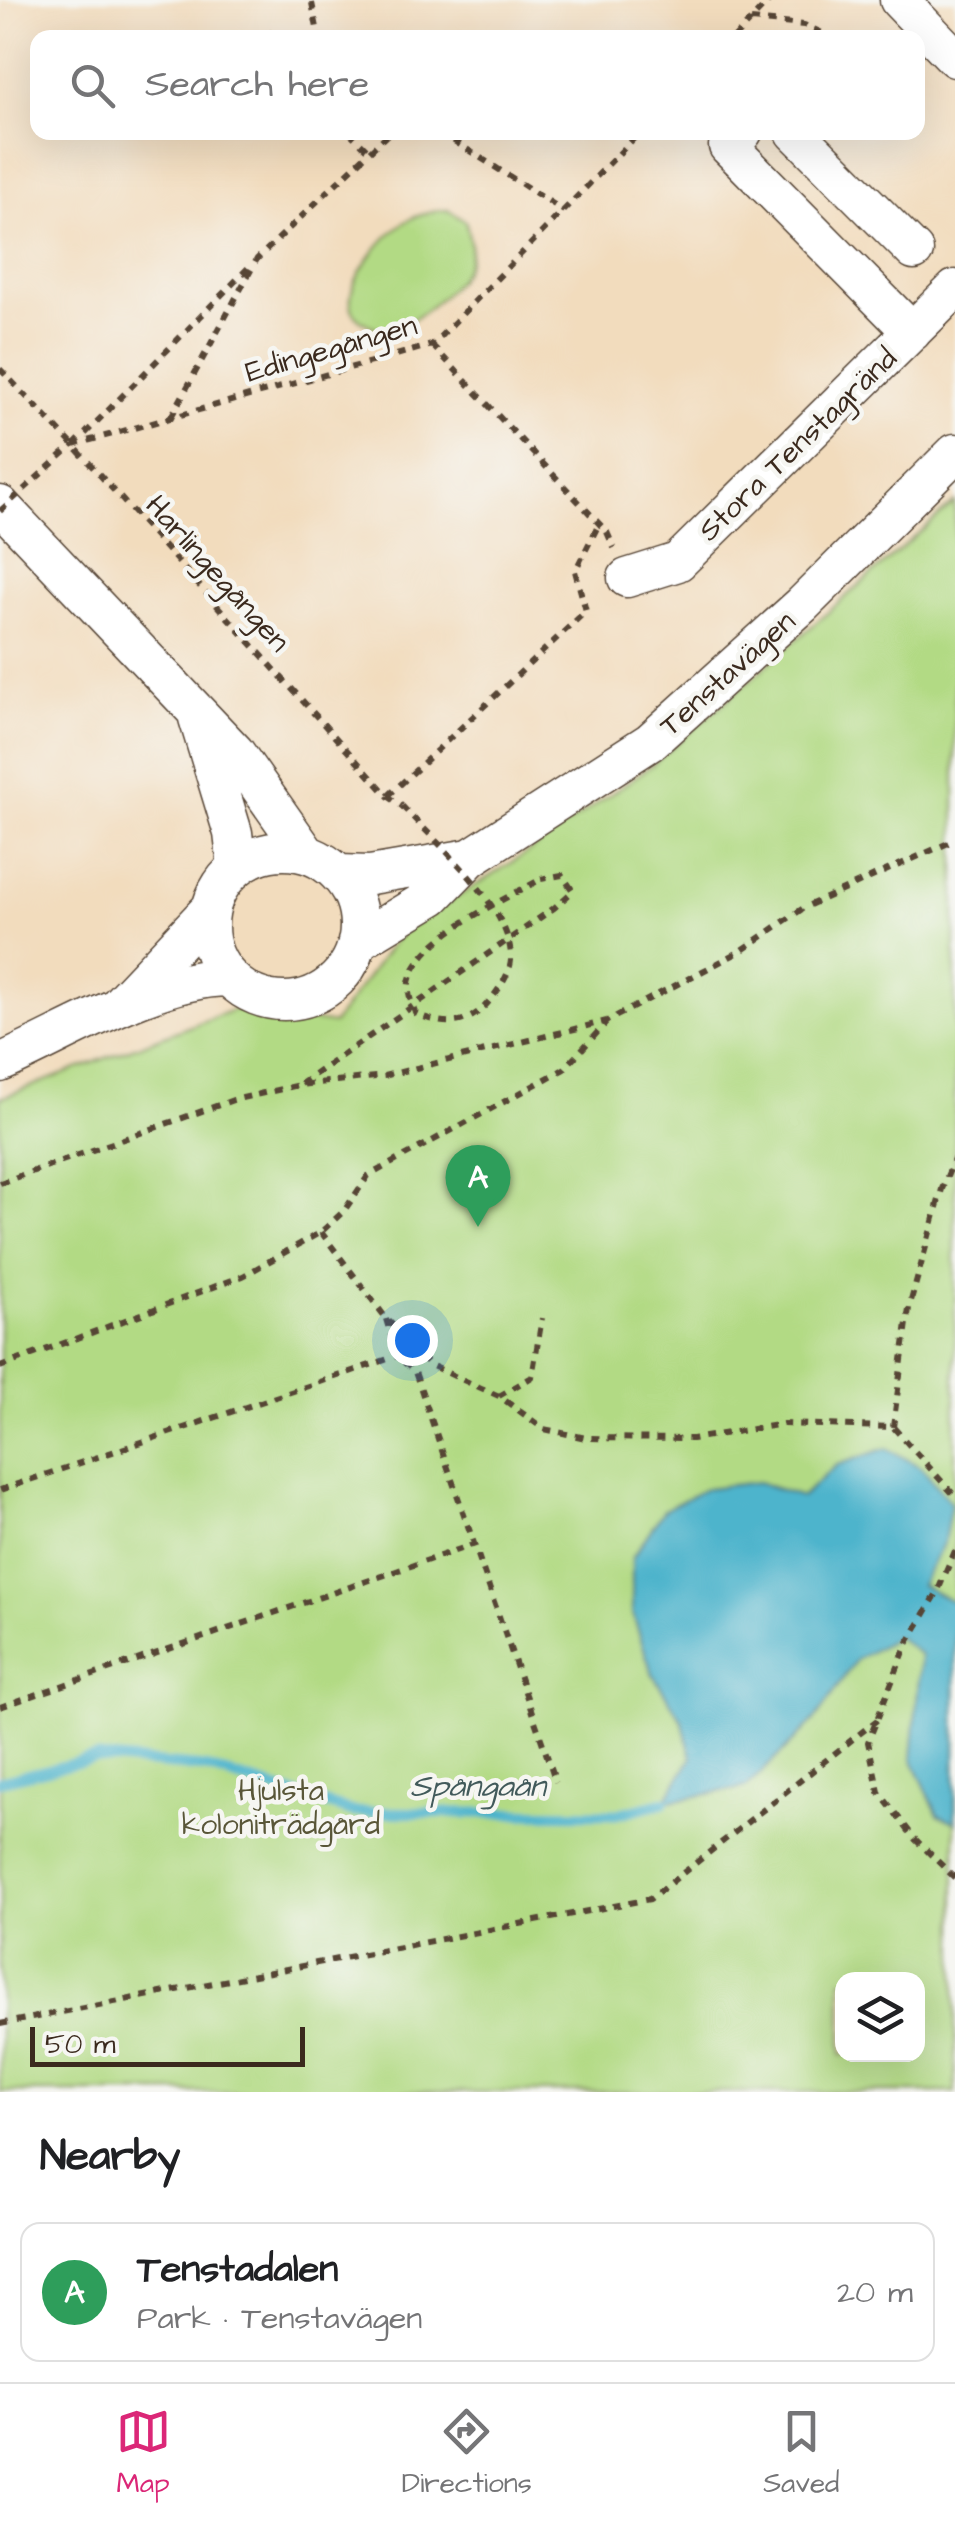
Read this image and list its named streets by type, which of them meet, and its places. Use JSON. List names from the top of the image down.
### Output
{
  "streets": {
    "street": ["Stora Tenstagränd", "Tenstavägen"],
    "path": ["Edingegången", "Harlingegången"]
  },
  "crossings": [
    ["Edingegången", "Harlingegången"]
  ],
  "water": ["Spångaån"],
  "parks": ["Hjulsta koloniträdgård"],
  "scale_bar": "50 m",
  "page": {
    "search": "Search here",
    "pins": "A",
    "scale": "50 m",
    "heading": "Nearby",
    "list": [
      {
        "mark": "A",
        "name": "Tenstadalen",
        "note": "Park · Tenstavägen",
        "value": "20 m"
      }
    ],
    "nav": ["Map", "Directions", "Saved"]
  }
}
